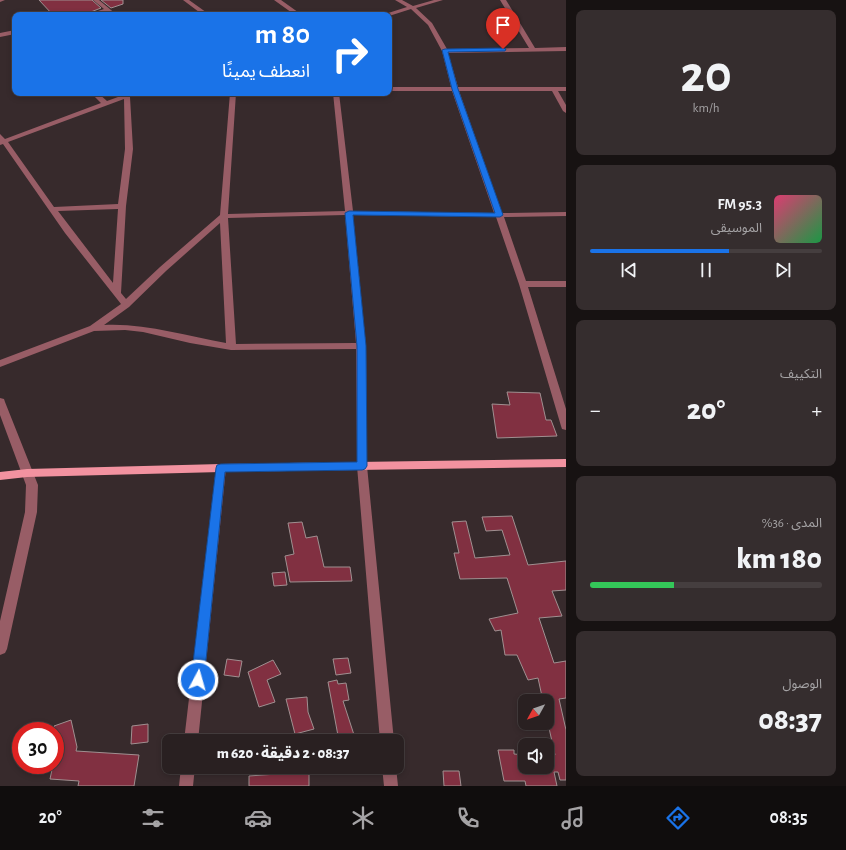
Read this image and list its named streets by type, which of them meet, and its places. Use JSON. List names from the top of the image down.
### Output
{
  "north": "bottom left",
  "page": {
    "tile": [
      ["20", "km/h"],
      "التكييف",
      ["المدى · 36%", "180 km"],
      ["الوصول", "08:37"]
    ],
    "turn": ["80 m", "انعطف يمينًا"],
    "song": ["95.3 FM", "الموسيقى"],
    "heat": ["−", "20°", "+"],
    "limit": "30",
    "trip": "08:37 · 2 دقيقة · 620 m",
    "tabs": ["08:35", "20°"]
  }
}
